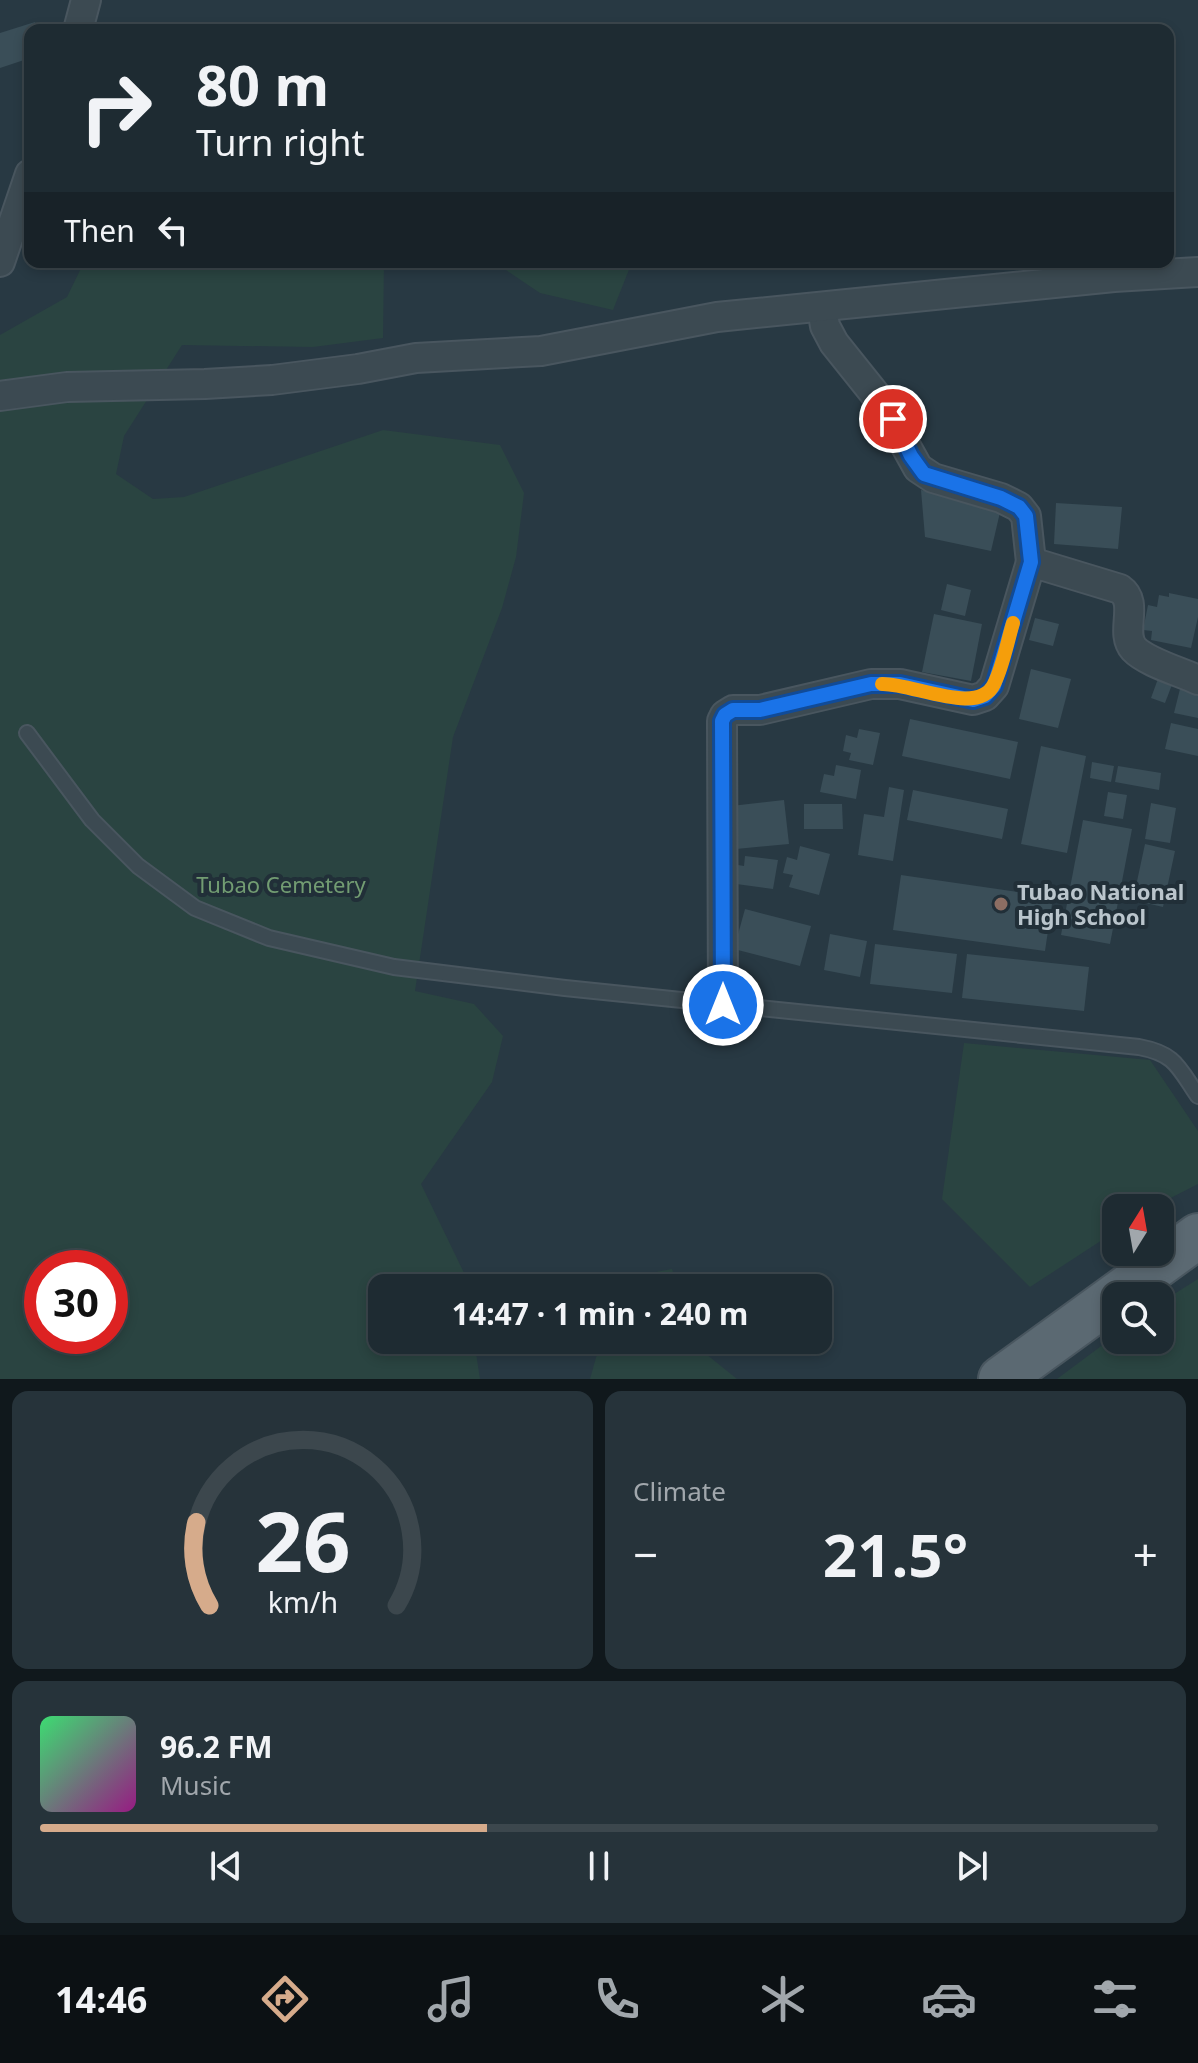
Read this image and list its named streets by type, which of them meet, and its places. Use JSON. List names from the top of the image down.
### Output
{
  "parks": ["Tubao Cemetery"],
  "places": ["Tubao National High School"],
  "north": "top",
  "page": {
    "turn": ["80 m", "Turn right"],
    "then": "Then",
    "limit": "30",
    "trip": "14:47 · 1 min · 240 m",
    "tile": "Climate",
    "heat": ["−", "21.5°", "+"],
    "song": ["96.2 FM", "Music"],
    "tabs": "14:46",
    "gauge": ["26", "km/h"]
  }
}
